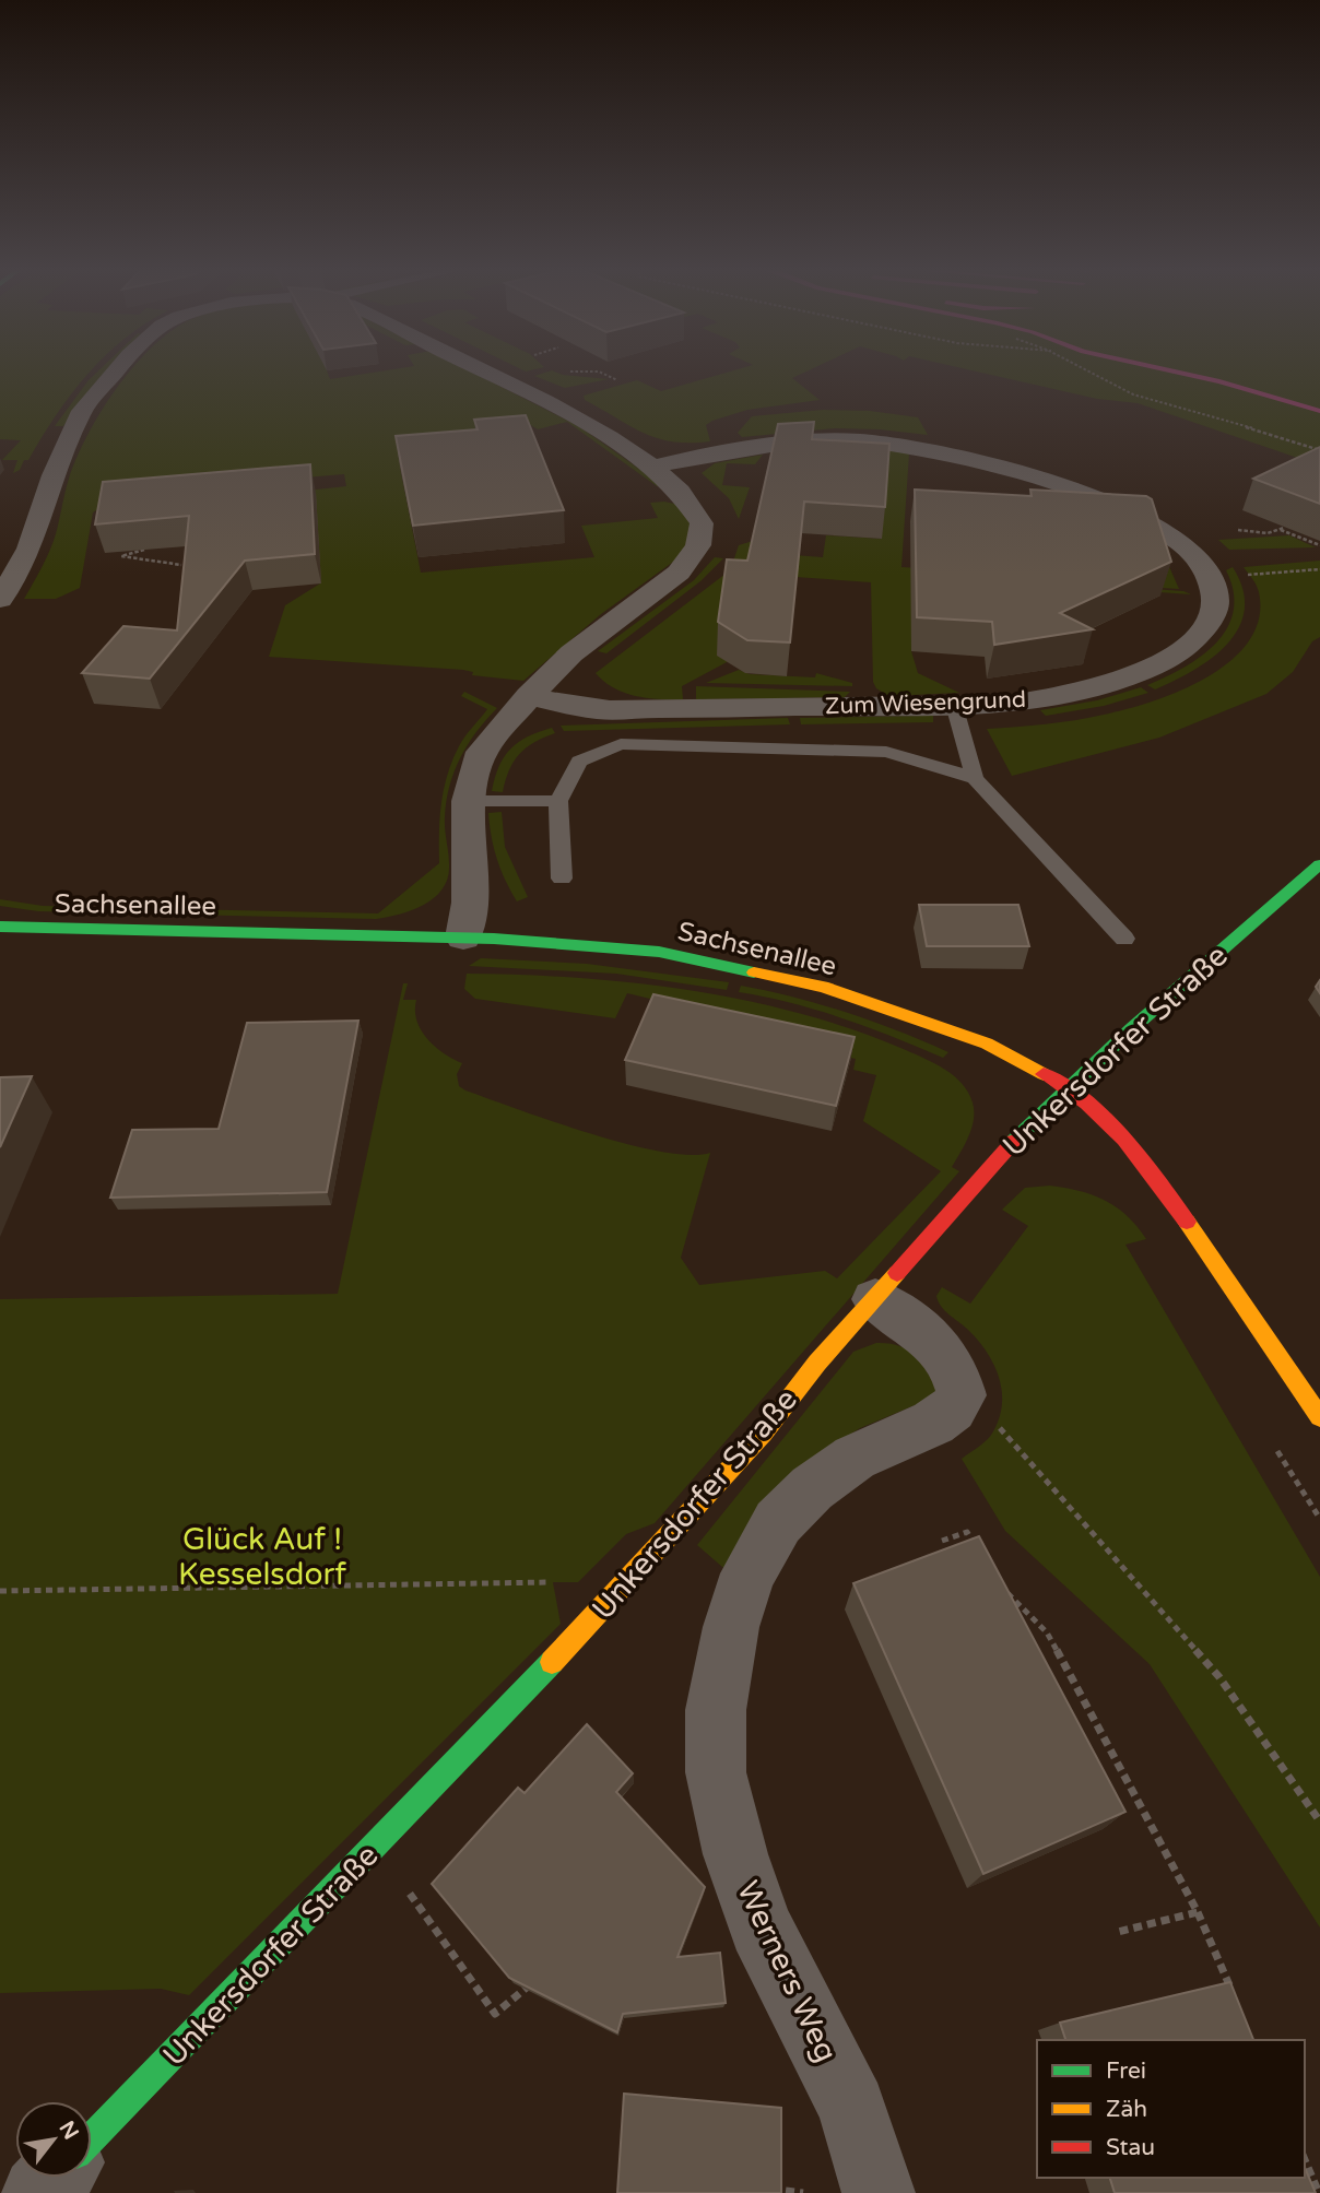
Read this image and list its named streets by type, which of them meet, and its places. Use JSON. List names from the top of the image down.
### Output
{
  "streets": {
    "street": [
      "Zum Wiesengrund",
      "Sachsenallee",
      "Unkersdorfer Straße",
      "Werners Weg"
    ]
  },
  "crossings": [
    ["Sachsenallee", "Unkersdorfer Straße"],
    ["Unkersdorfer Straße", "Werners Weg"]
  ],
  "parks": ["Glück Auf ! Kesselsdorf"],
  "legend": ["Frei", "Zäh", "Stau"],
  "north": "top right"
}
